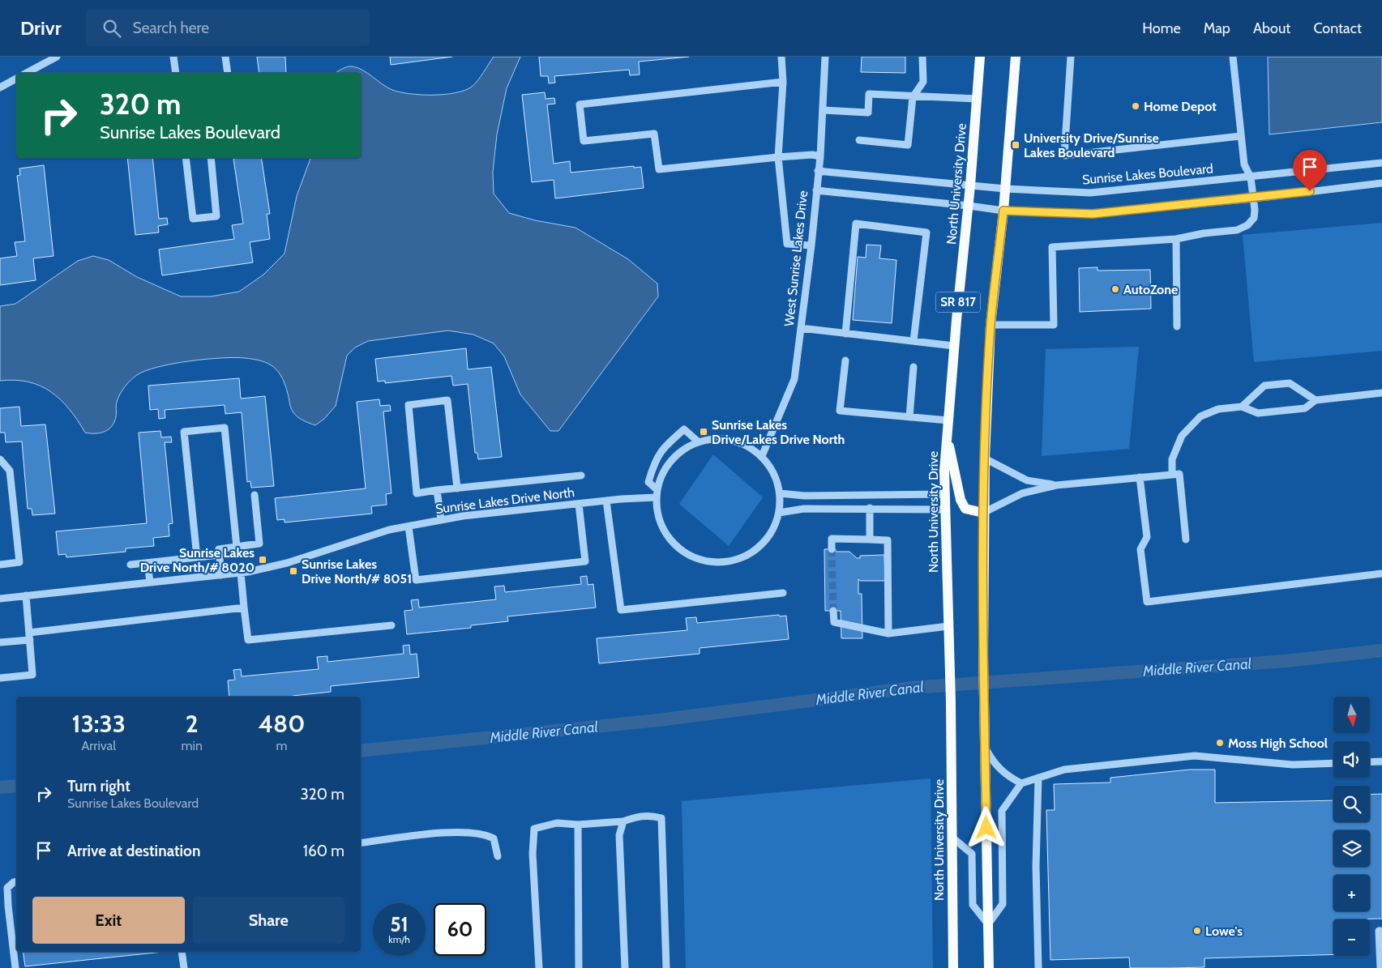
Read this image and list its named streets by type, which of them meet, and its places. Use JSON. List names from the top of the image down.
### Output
{
  "streets": {
    "main road": ["North University Drive", "SR 817"],
    "street": ["Sunrise Lakes Boulevard", "West Sunrise Lakes Drive", "Sunrise Lakes Drive North"]
  },
  "crossings": [
    ["Sunrise Lakes Boulevard", "North University Drive"],
    ["Sunrise Lakes Boulevard", "West Sunrise Lakes Drive"],
    ["Sunrise Lakes Boulevard", "SR 817"],
    ["West Sunrise Lakes Drive", "Sunrise Lakes Drive North"]
  ],
  "water": ["Middle River Canal"],
  "places": {
    "other": [
      "Home Depot",
      "AutoZone",
      "Moss High School",
      "Lowe's"
    ],
    "transit": [
      "University Drive/Sunrise Lakes Boulevard",
      "Sunrise Lakes Drive/Lakes Drive North",
      "Sunrise Lakes Drive North/# 8020",
      "Sunrise Lakes Drive North/# 8051"
    ]
  },
  "north": "bottom",
  "page": {
    "header": "Drivr",
    "search": "Search here",
    "nav": [
      "Home",
      "Map",
      "About",
      "Contact"
    ],
    "turn": ["320 m", "Sunrise Lakes Boulevard"],
    "map_buttons": ["+", "−"],
    "eta": [
      "13:33",
      "Arrival",
      "2",
      "min",
      "480",
      "m"
    ],
    "list": [
      {
        "name": "Turn right",
        "note": "Sunrise Lakes Boulevard",
        "value": "320 m"
      },
      {
        "name": "Arrive at destination",
        "value": "160 m"
      }
    ],
    "buttons": ["Exit", "Share"],
    "speed": "51 km/h",
    "limit": "60"
  }
}
